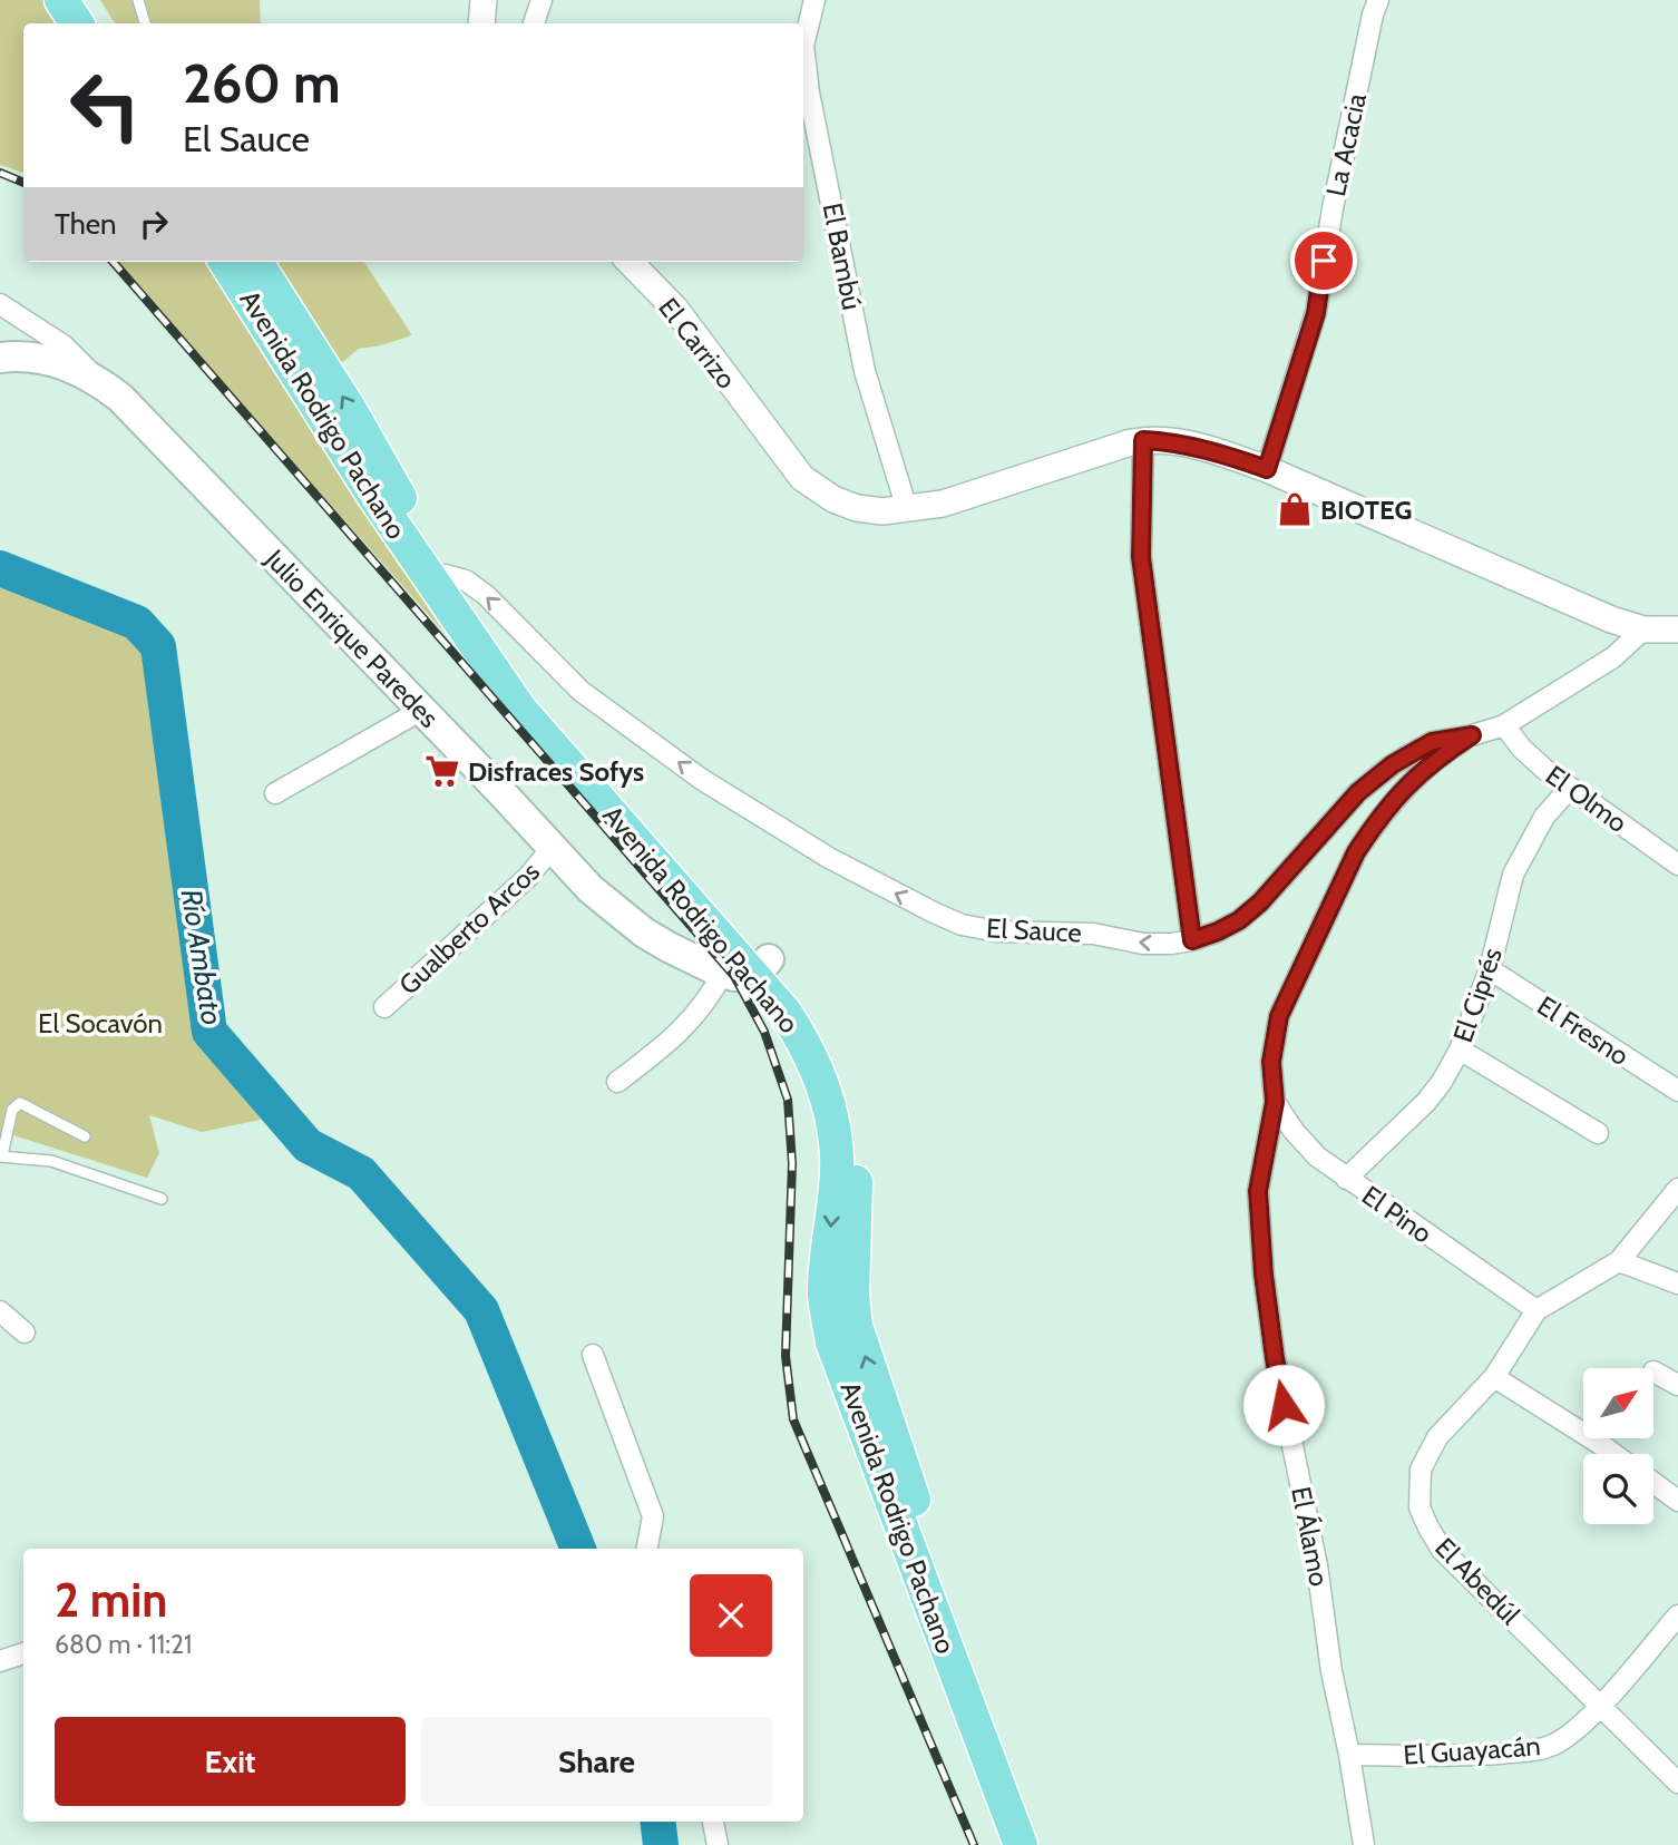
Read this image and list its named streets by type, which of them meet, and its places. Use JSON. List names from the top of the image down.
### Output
{
  "streets": {
    "main road": ["Avenida Rodrigo Pachano", "Julio Enrique Paredes"],
    "street": [
      "La Acacia",
      "El Bambú",
      "El Carrizo",
      "El Olmo",
      "Gualberto Arcos",
      "El Sauce",
      "El Ciprés",
      "El Fresno",
      "El Pino",
      "El Álamo",
      "El Abedúl",
      "El Guayacán"
    ]
  },
  "crossings": [
    ["El Bambú", "El Carrizo"],
    ["Avenida Rodrigo Pachano", "Julio Enrique Paredes"],
    ["Avenida Rodrigo Pachano", "El Sauce"],
    ["Julio Enrique Paredes", "Gualberto Arcos"],
    ["El Olmo", "El Sauce"],
    ["El Olmo", "El Ciprés"],
    ["El Sauce", "El Álamo"],
    ["El Ciprés", "El Fresno"],
    ["El Ciprés", "El Pino"],
    ["El Pino", "El Álamo"],
    ["El Pino", "El Abedúl"],
    ["El Álamo", "El Guayacán"],
    ["El Abedúl", "El Guayacán"]
  ],
  "one_way": ["El Sauce"],
  "water": ["Río Ambato"],
  "parks": ["El Socavón"],
  "places": {
    "shop": ["BIOTEG"],
    "supermarket": ["Disfraces Sofys"]
  },
  "north": "top right",
  "page": {
    "turn": ["260 m", "El Sauce"],
    "then": "Then",
    "heading": ["2 min", "680 m · 11:21"],
    "buttons": ["Exit", "Share"]
  }
}
